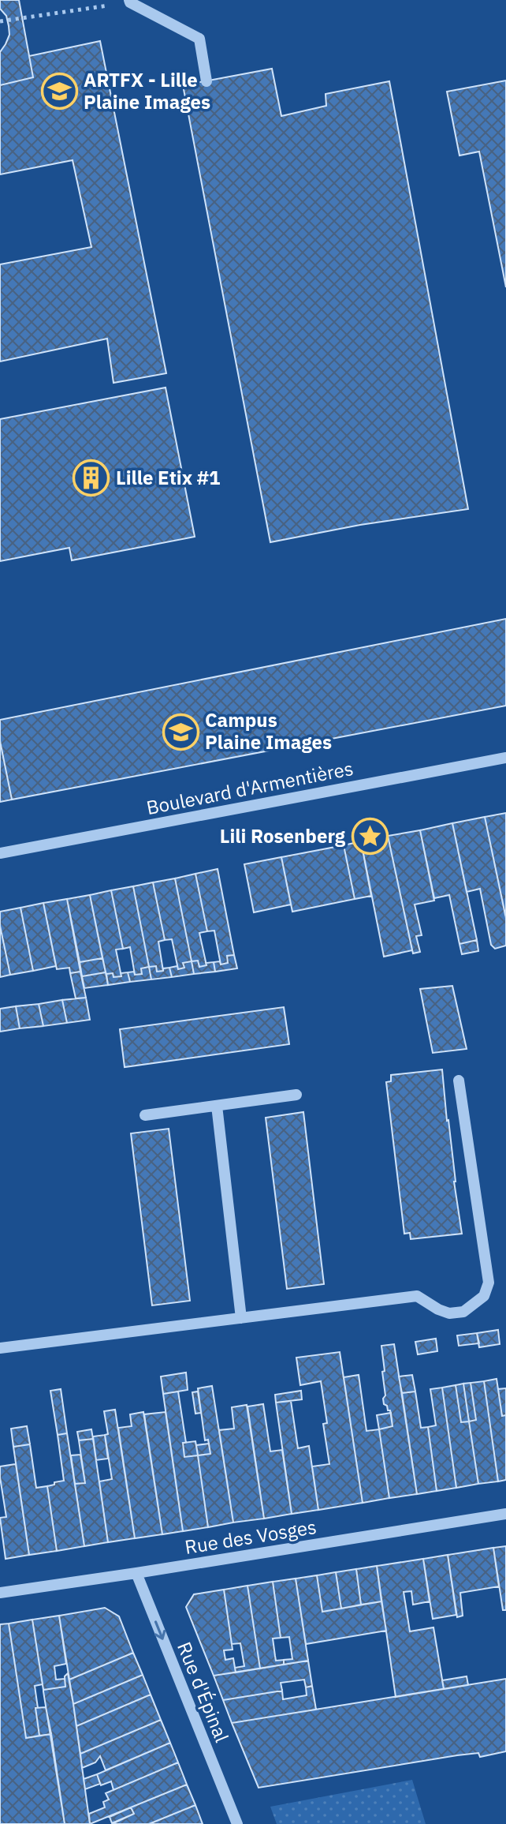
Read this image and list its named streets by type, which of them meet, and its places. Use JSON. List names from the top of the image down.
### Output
{
  "streets": {
    "street": ["Boulevard d'Armentières", "Rue des Vosges", "Rue d'Épinal"]
  },
  "crossings": [
    ["Rue des Vosges", "Rue d'Épinal"]
  ],
  "one_way": ["Rue d'Épinal"],
  "places": {
    "school or university": ["ARTFX - Lille Plaine Images", "Campus Plaine Images"],
    "building": ["Lille Etix #1"],
    "place": ["Lili Rosenberg"]
  }
}
